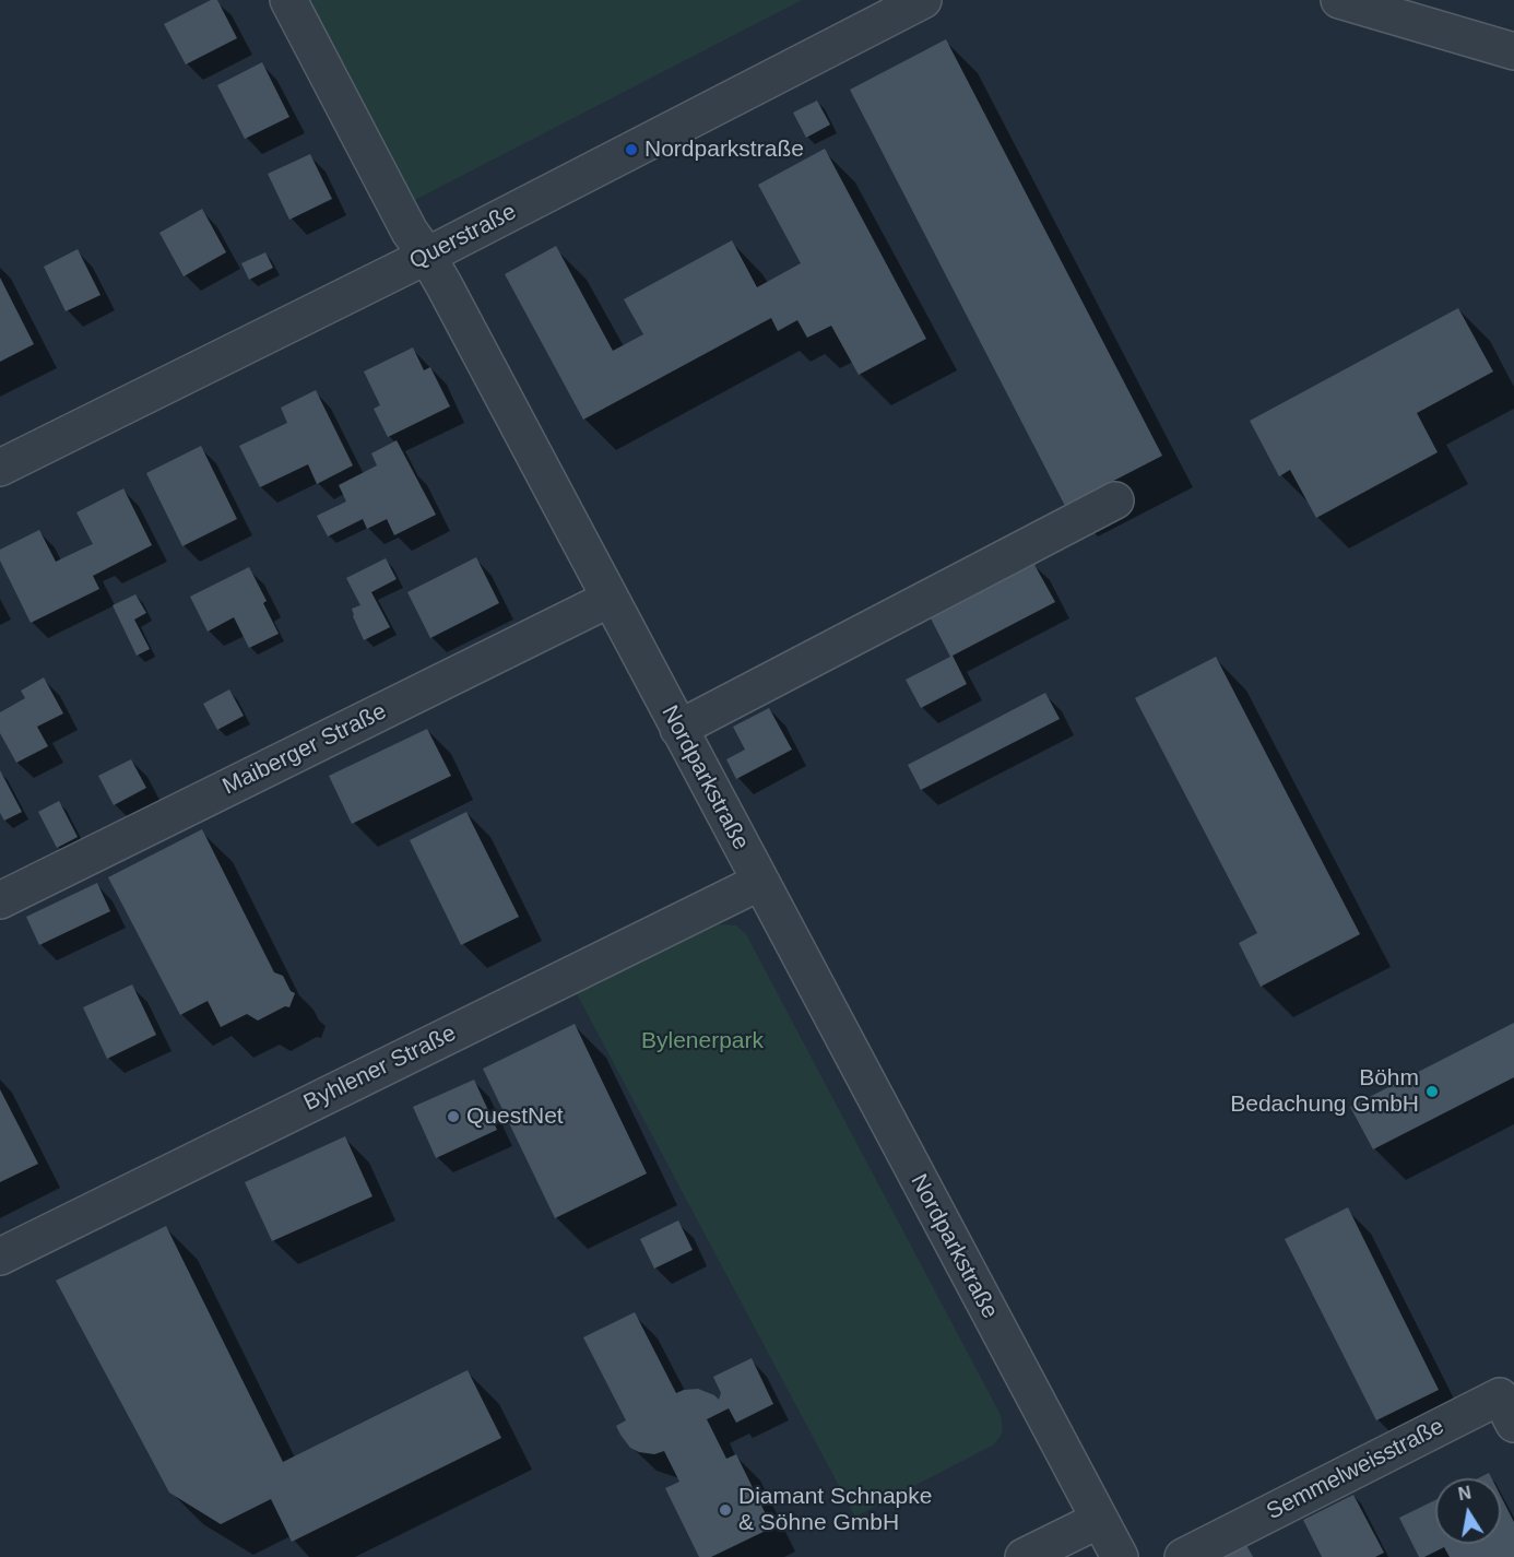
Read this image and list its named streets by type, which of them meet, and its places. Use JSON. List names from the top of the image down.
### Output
{
  "streets": {
    "street": [
      "Querstraße",
      "Maiberger Straße",
      "Nordparkstraße",
      "Byhlener Straße",
      "Semmelweisstraße"
    ]
  },
  "crossings": [
    ["Querstraße", "Nordparkstraße"],
    ["Maiberger Straße", "Nordparkstraße"],
    ["Nordparkstraße", "Byhlener Straße"]
  ],
  "parks": ["Bylenerpark"],
  "places": [
    "Nordparkstraße",
    "Böhm Bedachung GmbH",
    "QuestNet",
    "Diamant Schnapke & Söhne GmbH"
  ],
  "north": "top"
}
